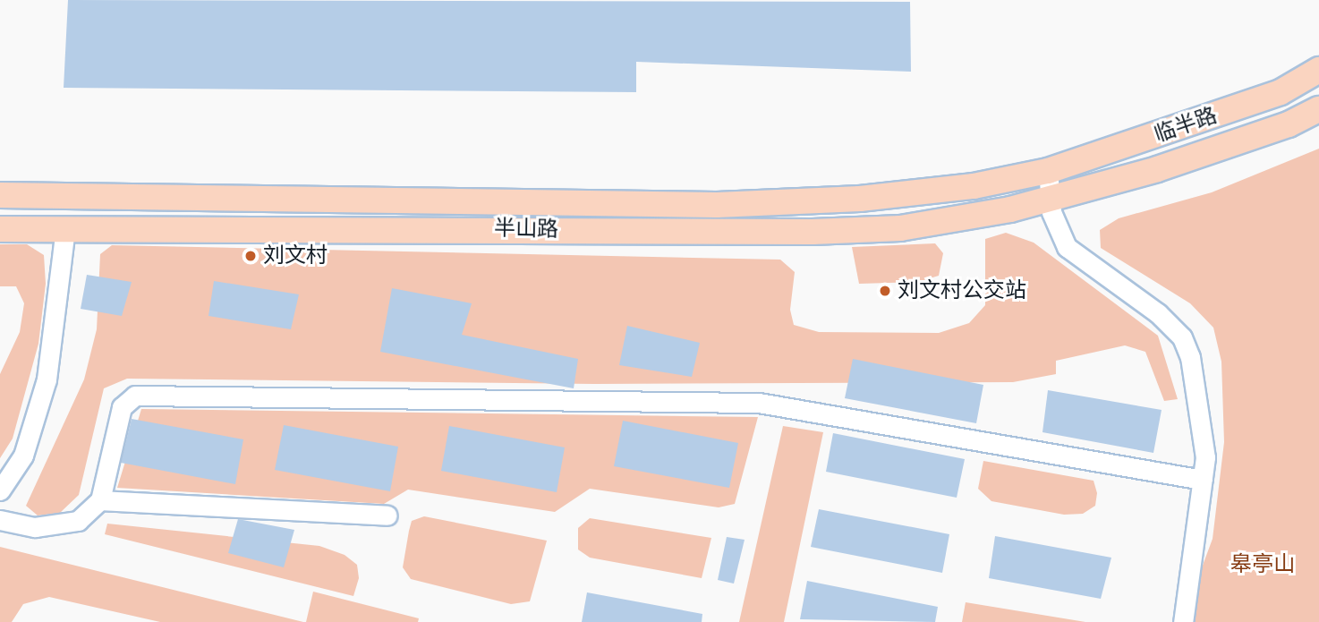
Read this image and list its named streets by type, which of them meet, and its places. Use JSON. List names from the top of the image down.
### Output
{
  "streets": {
    "main road": ["临半路", "半山路"]
  },
  "crossings": [
    ["临半路", "半山路"]
  ],
  "parks": ["皋亭山"],
  "places": ["刘文村", "刘文村公交站"]
}
